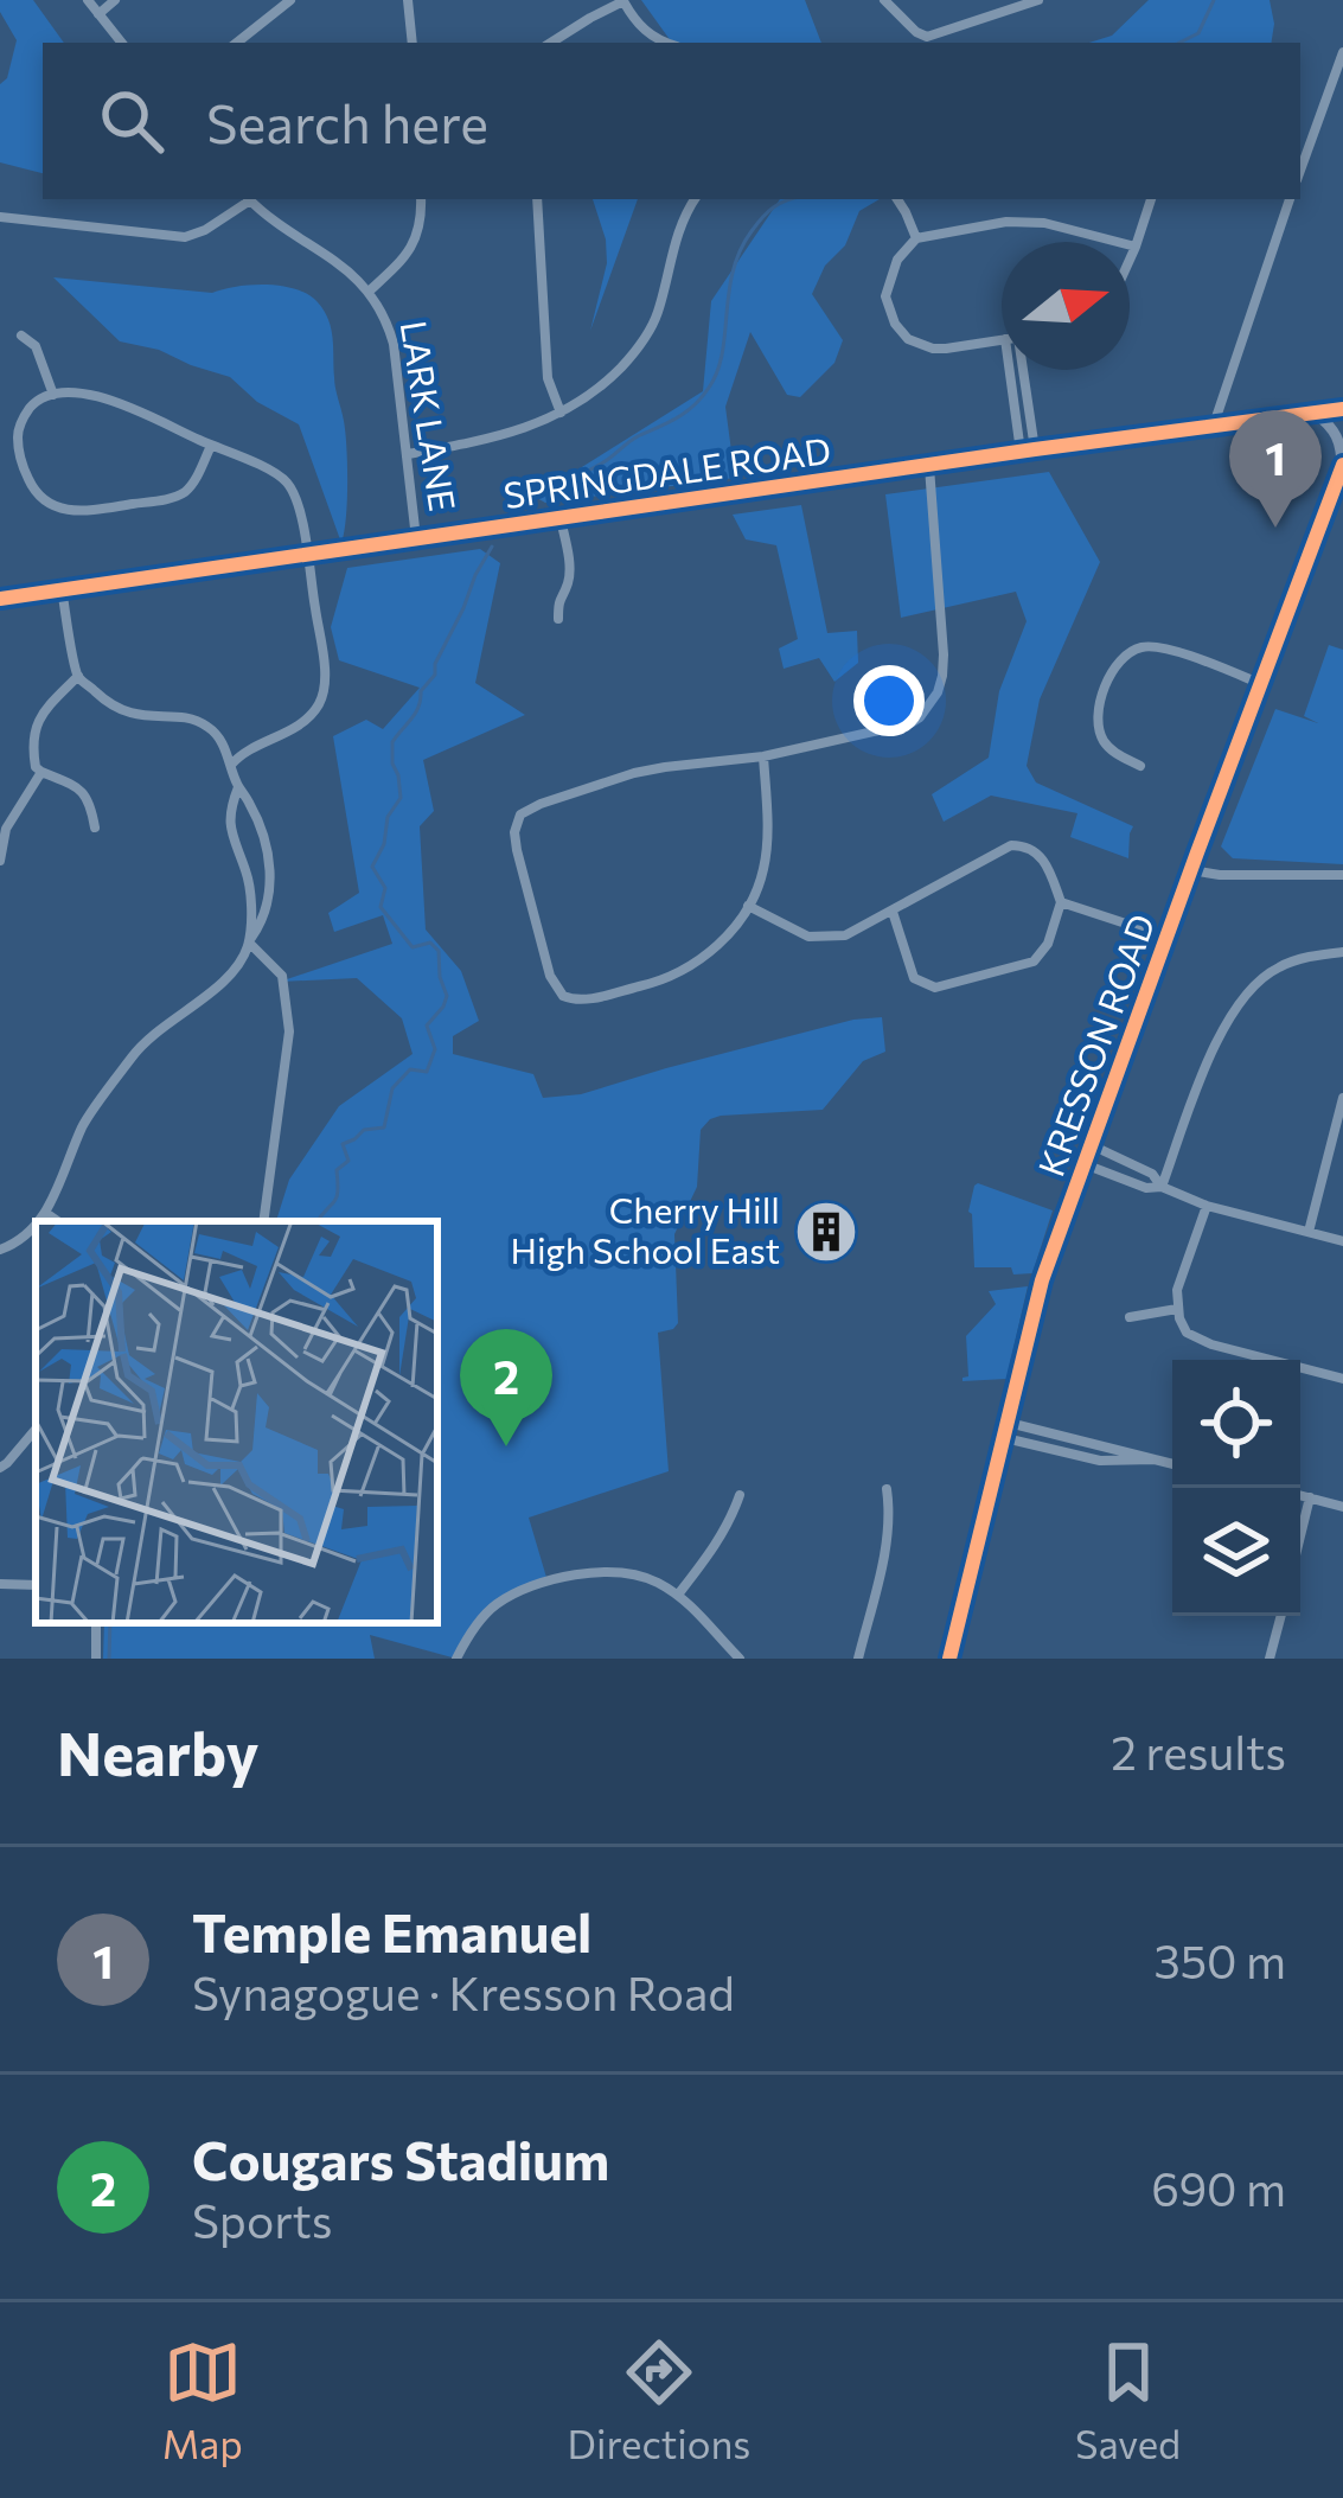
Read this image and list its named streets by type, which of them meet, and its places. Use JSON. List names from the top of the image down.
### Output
{
  "streets": {
    "main road": ["SPRINGDALE ROAD"],
    "street": ["LARK LANE", "KRESSON ROAD"]
  },
  "crossings": [
    ["LARK LANE", "SPRINGDALE ROAD"]
  ],
  "places": {
    "building": ["Cherry Hill High School East"]
  },
  "north": "right",
  "page": {
    "search": "Search here",
    "pins": ["1", "2"],
    "heading": ["Nearby", "2 results"],
    "list": [
      {
        "mark": "1",
        "name": "Temple Emanuel",
        "note": "Synagogue · Kresson Road",
        "value": "350 m"
      },
      {
        "mark": "2",
        "name": "Cougars Stadium",
        "note": "Sports",
        "value": "690 m"
      }
    ],
    "nav": ["Map", "Directions", "Saved"]
  }
}
